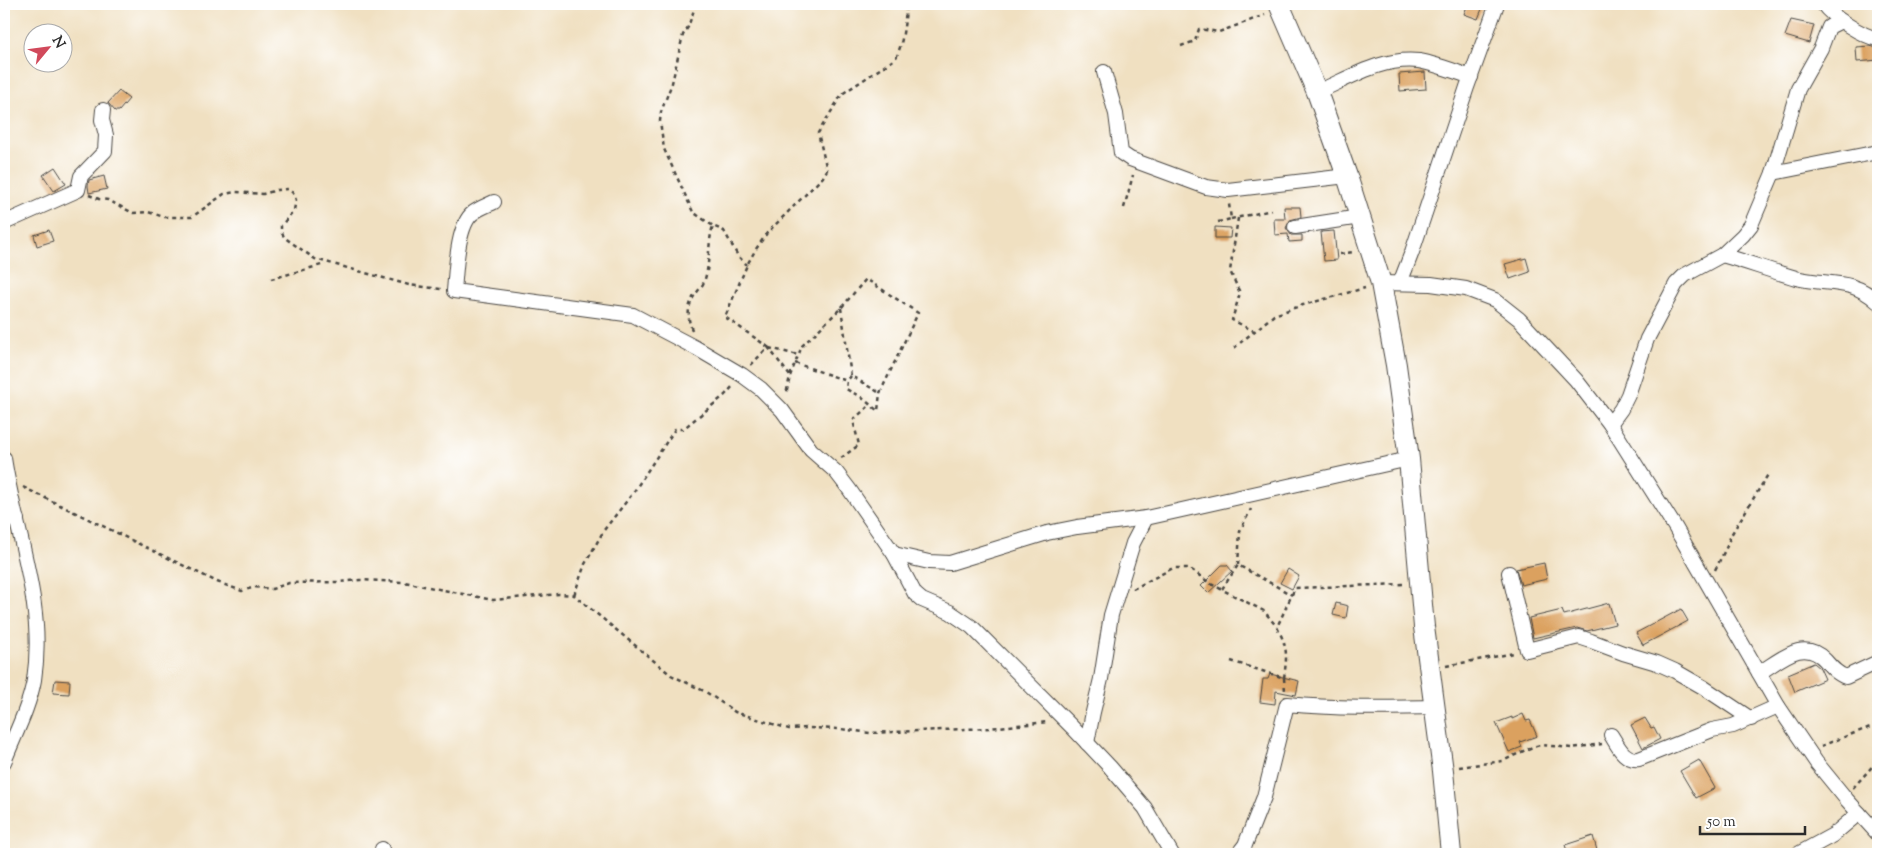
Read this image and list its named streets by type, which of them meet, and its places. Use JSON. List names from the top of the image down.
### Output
{
  "scale_bar": "50 m",
  "north": "top right"
}
